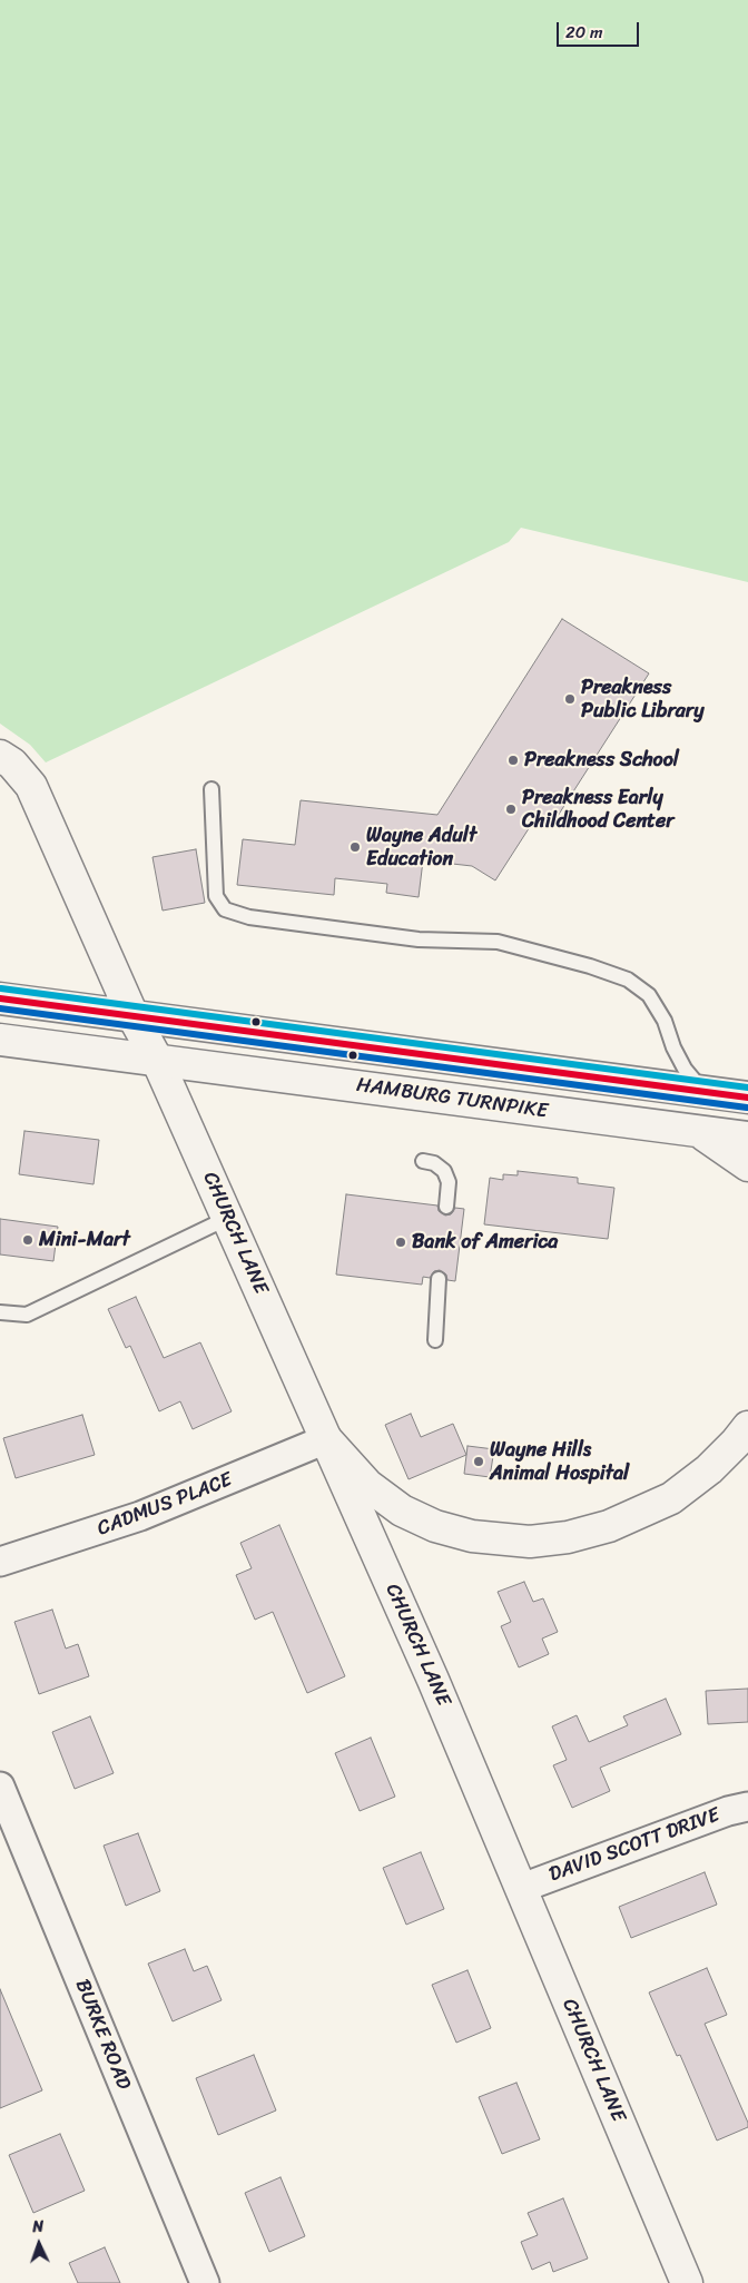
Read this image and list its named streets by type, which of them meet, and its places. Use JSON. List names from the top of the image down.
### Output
{
  "streets": {
    "main road": ["HAMBURG TURNPIKE", "CHURCH LANE"],
    "street": ["CADMUS PLACE", "DAVID SCOTT DRIVE", "BURKE ROAD"]
  },
  "crossings": [
    ["HAMBURG TURNPIKE", "CHURCH LANE"],
    ["CHURCH LANE", "CADMUS PLACE"],
    ["CHURCH LANE", "DAVID SCOTT DRIVE"]
  ],
  "places": [
    "Preakness Public Library",
    "Preakness School",
    "Preakness Early Childhood Center",
    "Wayne Adult Education",
    "Mini-Mart",
    "Bank of America",
    "Wayne Hills Animal Hospital"
  ],
  "scale_bar": "20 m",
  "north": "top"
}
